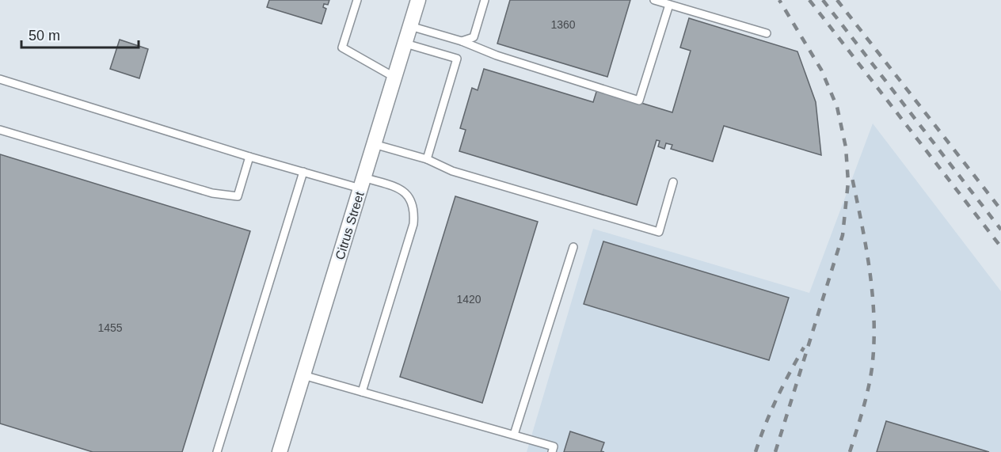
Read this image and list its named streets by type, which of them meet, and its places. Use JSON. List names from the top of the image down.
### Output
{
  "streets": {
    "street": ["Citrus Street"]
  },
  "house_numbers": ["1360", "1420", "1455"],
  "scale_bar": "50 m"
}
